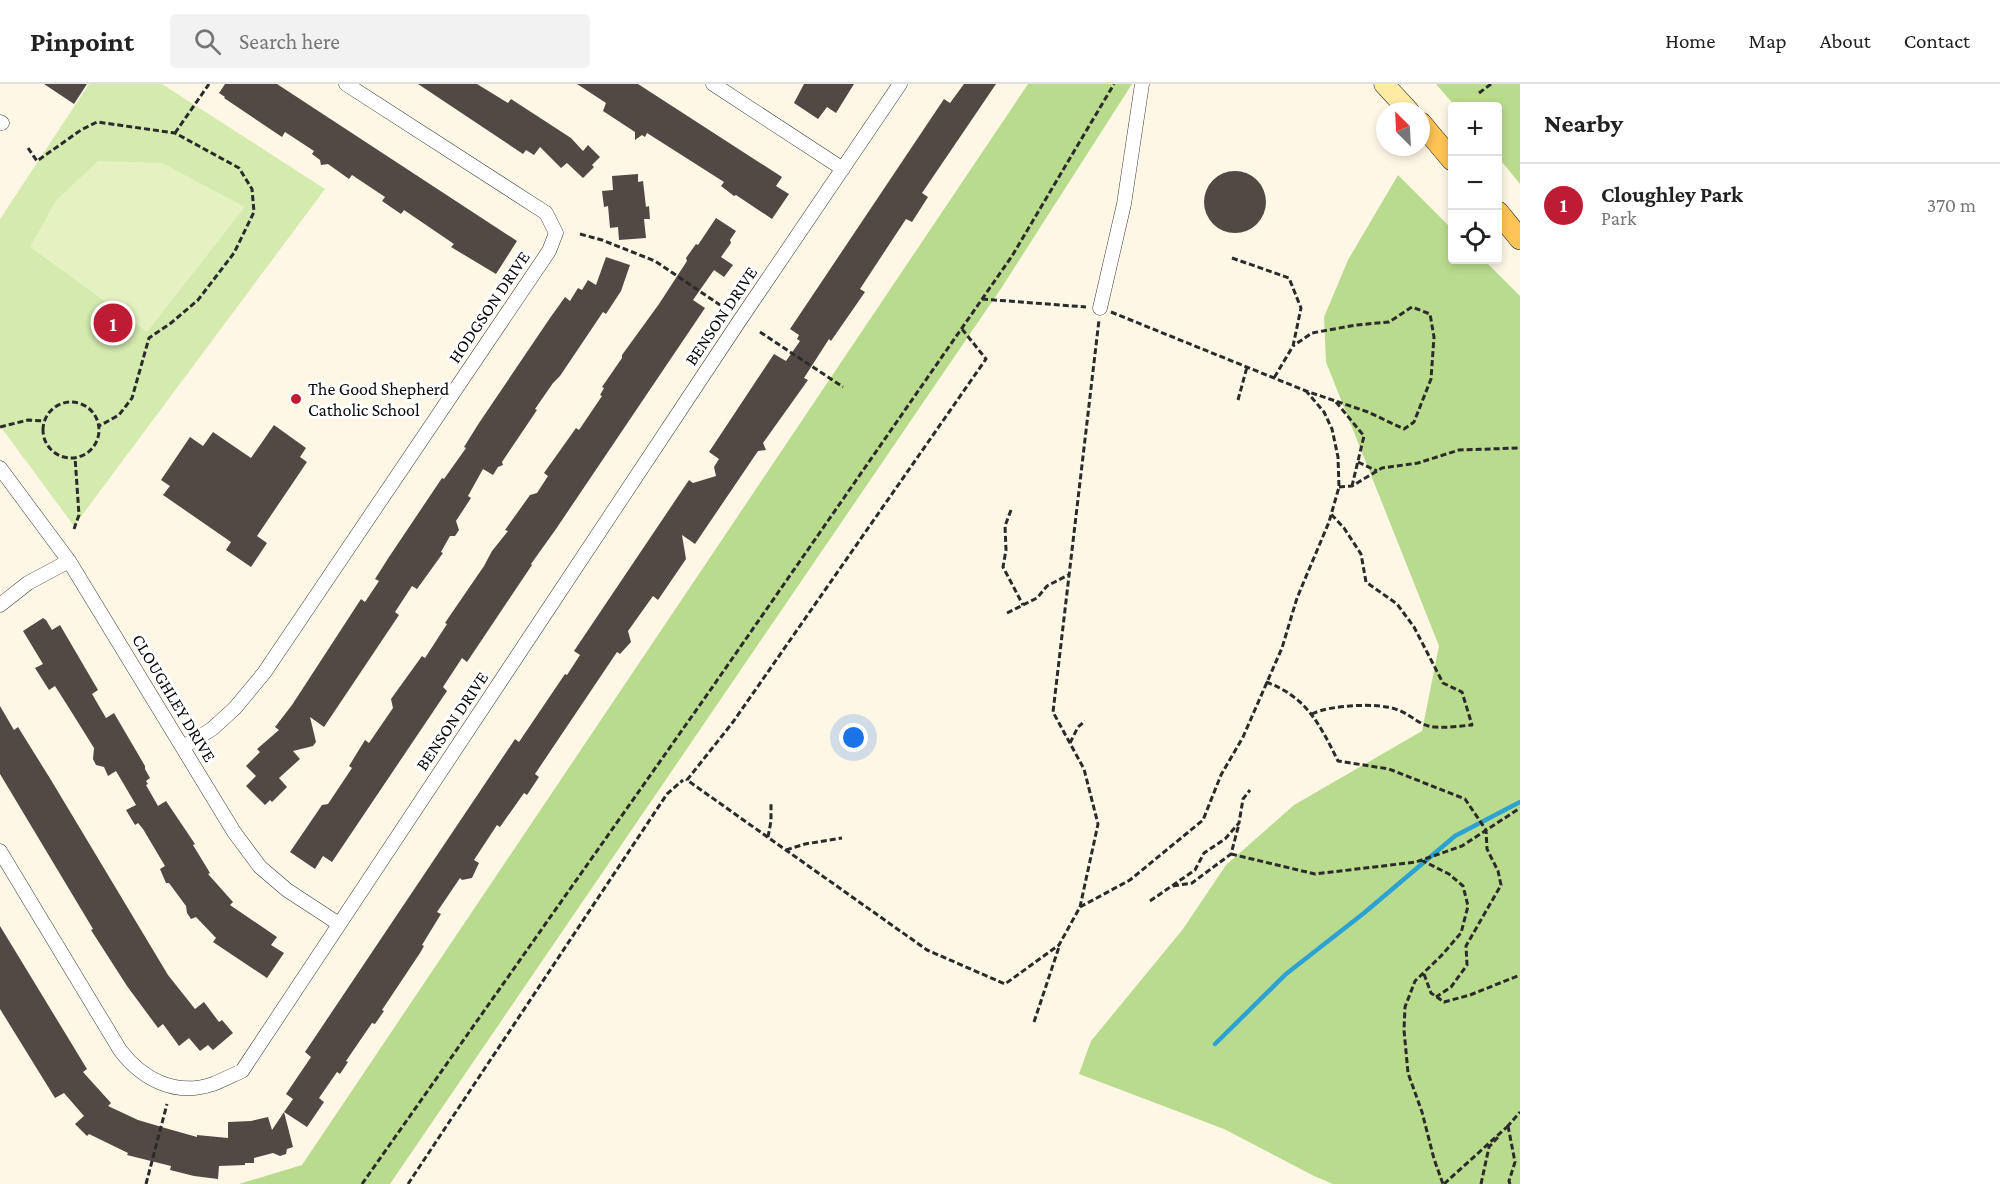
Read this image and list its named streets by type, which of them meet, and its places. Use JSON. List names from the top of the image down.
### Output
{
  "streets": {
    "street": ["HODGSON DRIVE", "BENSON DRIVE", "CLOUGHLEY DRIVE"]
  },
  "crossings": [
    ["HODGSON DRIVE", "CLOUGHLEY DRIVE"],
    ["BENSON DRIVE", "CLOUGHLEY DRIVE"]
  ],
  "places": ["The Good Shepherd Catholic School"],
  "north": "top left",
  "page": {
    "header": "Pinpoint",
    "search": "Search here",
    "nav": [
      "Home",
      "Map",
      "About",
      "Contact"
    ],
    "heading": "Nearby",
    "map_buttons": ["+", "−"],
    "list": [
      {
        "mark": "1",
        "name": "Cloughley Park",
        "note": "Park",
        "value": "370 m"
      }
    ],
    "pins": "1"
  }
}
